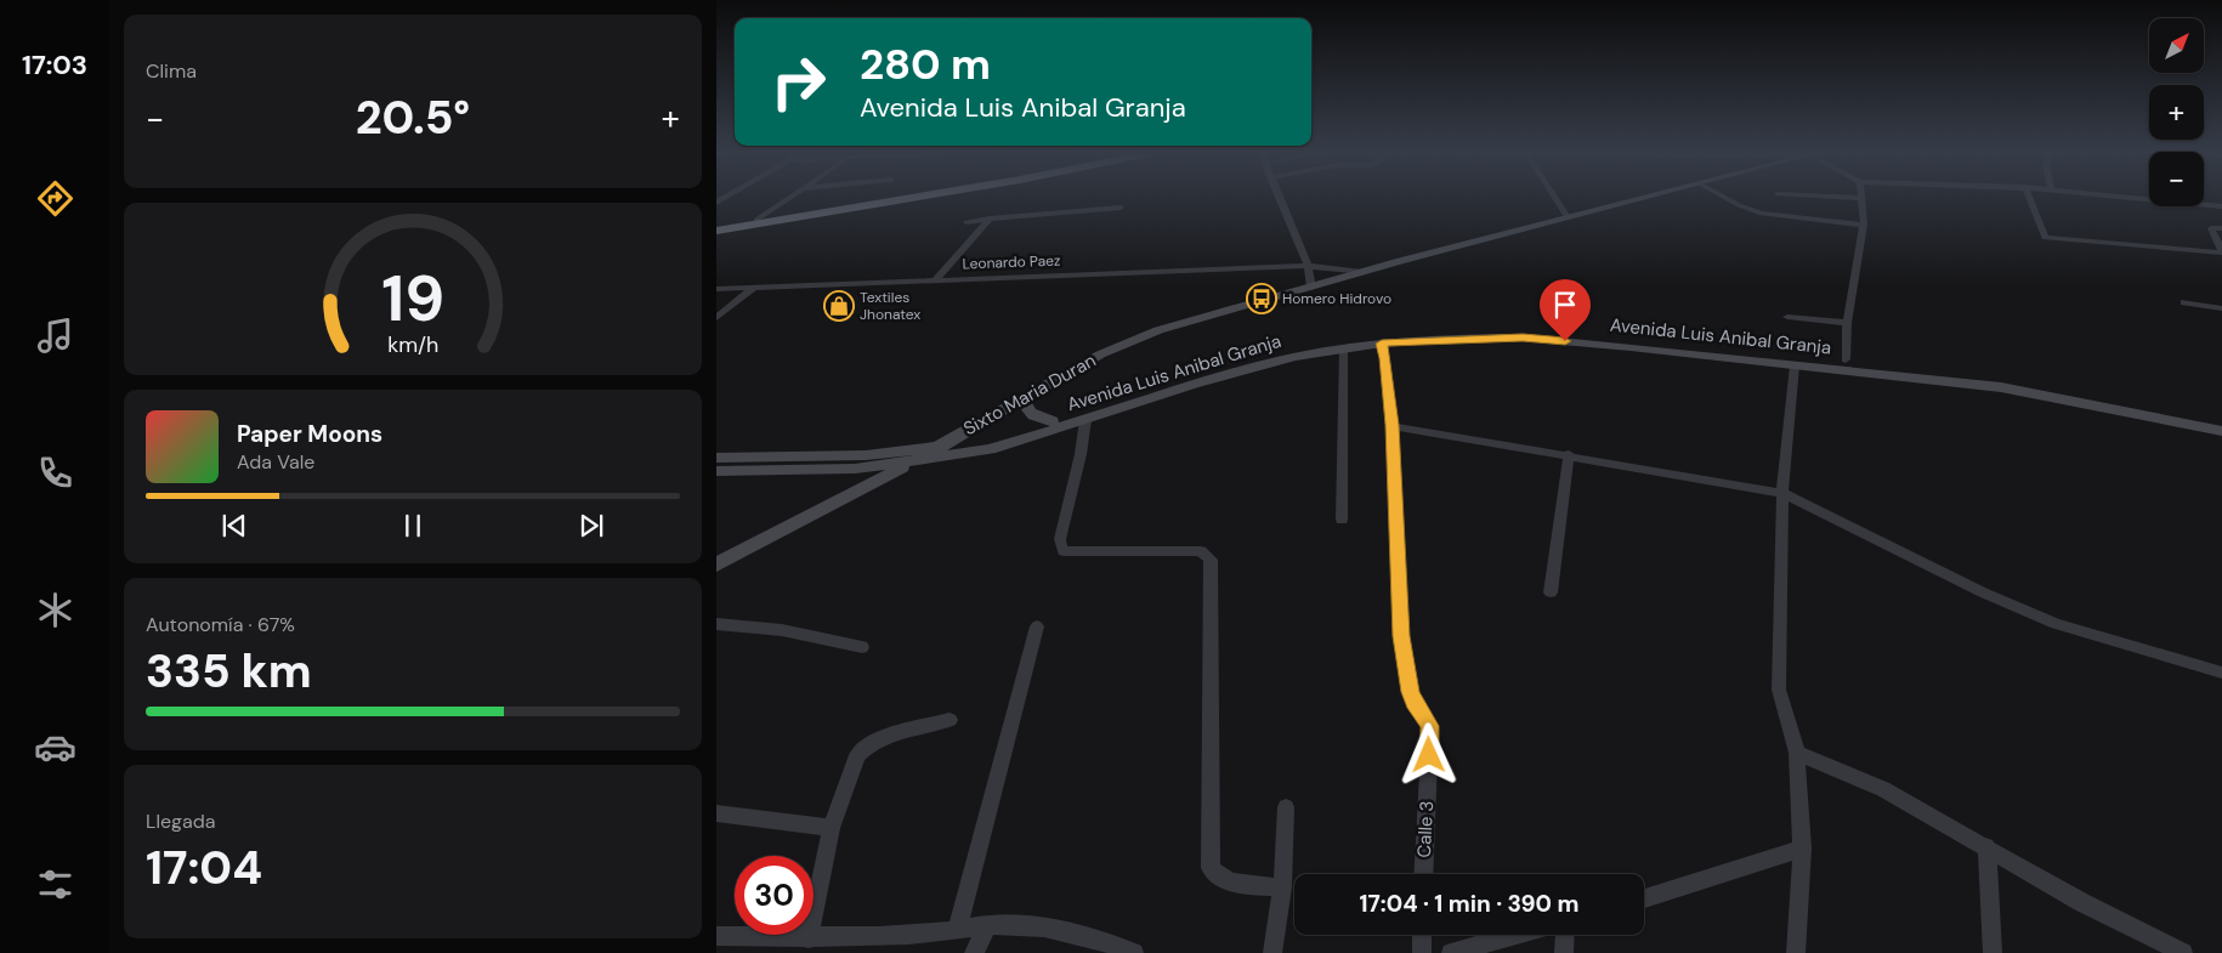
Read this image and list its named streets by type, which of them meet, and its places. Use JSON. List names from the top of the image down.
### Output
{
  "streets": {
    "main road": ["Avenida Luis Anibal Granja", "Sixto Maria Duran"],
    "street": ["Leonardo Paez", "Calle 3"]
  },
  "crossings": [
    ["Leonardo Paez", "Sixto Maria Duran"],
    ["Avenida Luis Anibal Granja", "Sixto Maria Duran"],
    ["Avenida Luis Anibal Granja", "Calle 3"]
  ],
  "places": {
    "bus stop": ["Homero Hidrovo"],
    "shop": ["Textiles Jhonatex"]
  },
  "north": "top right",
  "page": {
    "tabs": "17:03",
    "tile": [
      "Clima",
      ["Autonomía · 67%", "335 km"],
      ["Llegada", "17:04"]
    ],
    "map_buttons": ["+", "−"],
    "turn": ["280 m", "Avenida Luis Anibal Granja"],
    "heat": ["−", "20.5°", "+"],
    "song": ["Paper Moons", "Ada Vale"],
    "limit": "30",
    "trip": "17:04 · 1 min · 390 m",
    "gauge": ["19", "km/h"]
  }
}
